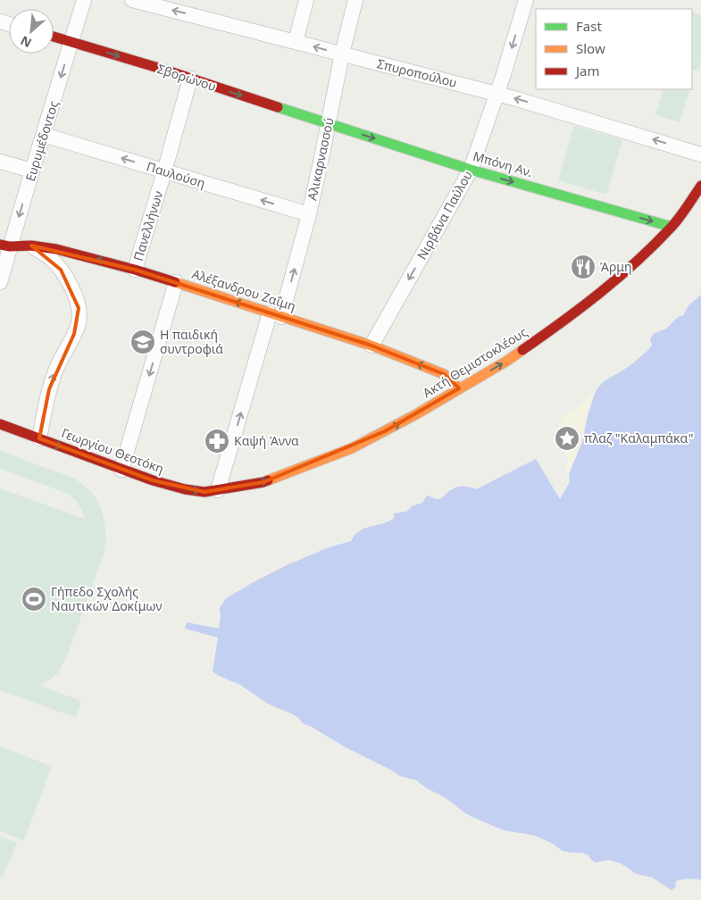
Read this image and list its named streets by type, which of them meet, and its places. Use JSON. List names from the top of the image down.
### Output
{
  "streets": {
    "street": [
      "Σπυροπούλου",
      "Σβορώνου",
      "Ευρυμέδοντος",
      "Αλικαρνασσού",
      "Μπόνη Αν.",
      "Παυλούση",
      "Νιρβάνα Παύλου",
      "Πανελλήνων",
      "Αλέξανδρου Ζαΐμη",
      "Ακτή Θεμιστοκλέους",
      "Γεωργίου Θεοτόκη"
    ]
  },
  "crossings": [
    ["Σπυροπούλου", "Αλικαρνασσού"],
    ["Σπυροπούλου", "Νιρβάνα Παύλου"],
    ["Σβορώνου", "Ευρυμέδοντος"],
    ["Σβορώνου", "Αλικαρνασσού"],
    ["Σβορώνου", "Μπόνη Αν."],
    ["Σβορώνου", "Πανελλήνων"],
    ["Ευρυμέδοντος", "Παυλούση"],
    ["Ευρυμέδοντος", "Αλέξανδρου Ζαΐμη"],
    ["Αλικαρνασσού", "Μπόνη Αν."],
    ["Αλικαρνασσού", "Παυλούση"],
    ["Αλικαρνασσού", "Αλέξανδρου Ζαΐμη"],
    ["Αλικαρνασσού", "Ακτή Θεμιστοκλέους"],
    ["Αλικαρνασσού", "Γεωργίου Θεοτόκη"],
    ["Μπόνη Αν.", "Νιρβάνα Παύλου"],
    ["Μπόνη Αν.", "Ακτή Θεμιστοκλέους"],
    ["Παυλούση", "Πανελλήνων"],
    ["Νιρβάνα Παύλου", "Αλέξανδρου Ζαΐμη"],
    ["Πανελλήνων", "Αλέξανδρου Ζαΐμη"],
    ["Αλέξανδρου Ζαΐμη", "Ακτή Θεμιστοκλέους"],
    ["Ακτή Θεμιστοκλέους", "Γεωργίου Θεοτόκη"]
  ],
  "one_way": [
    "Σπυροπούλου",
    "Σβορώνου",
    "Ευρυμέδοντος",
    "Μπόνη Αν.",
    "Παυλούση",
    "Νιρβάνα Παύλου",
    "Αλέξανδρου Ζαΐμη",
    "Ακτή Θεμιστοκλέους",
    "Γεωργίου Θεοτόκη"
  ],
  "places": {
    "restaurant": ["Άρμη"],
    "school or university": ["Η παιδική συντροφιά"],
    "place": ["πλαζ \"Καλαμπάκα\""],
    "pharmacy": ["Καψή Άννα"],
    "sports": ["Γήπεδο Σχολής Ναυτικών Δοκίμων"]
  },
  "legend": ["Fast", "Slow", "Jam"],
  "north": "bottom left"
}
